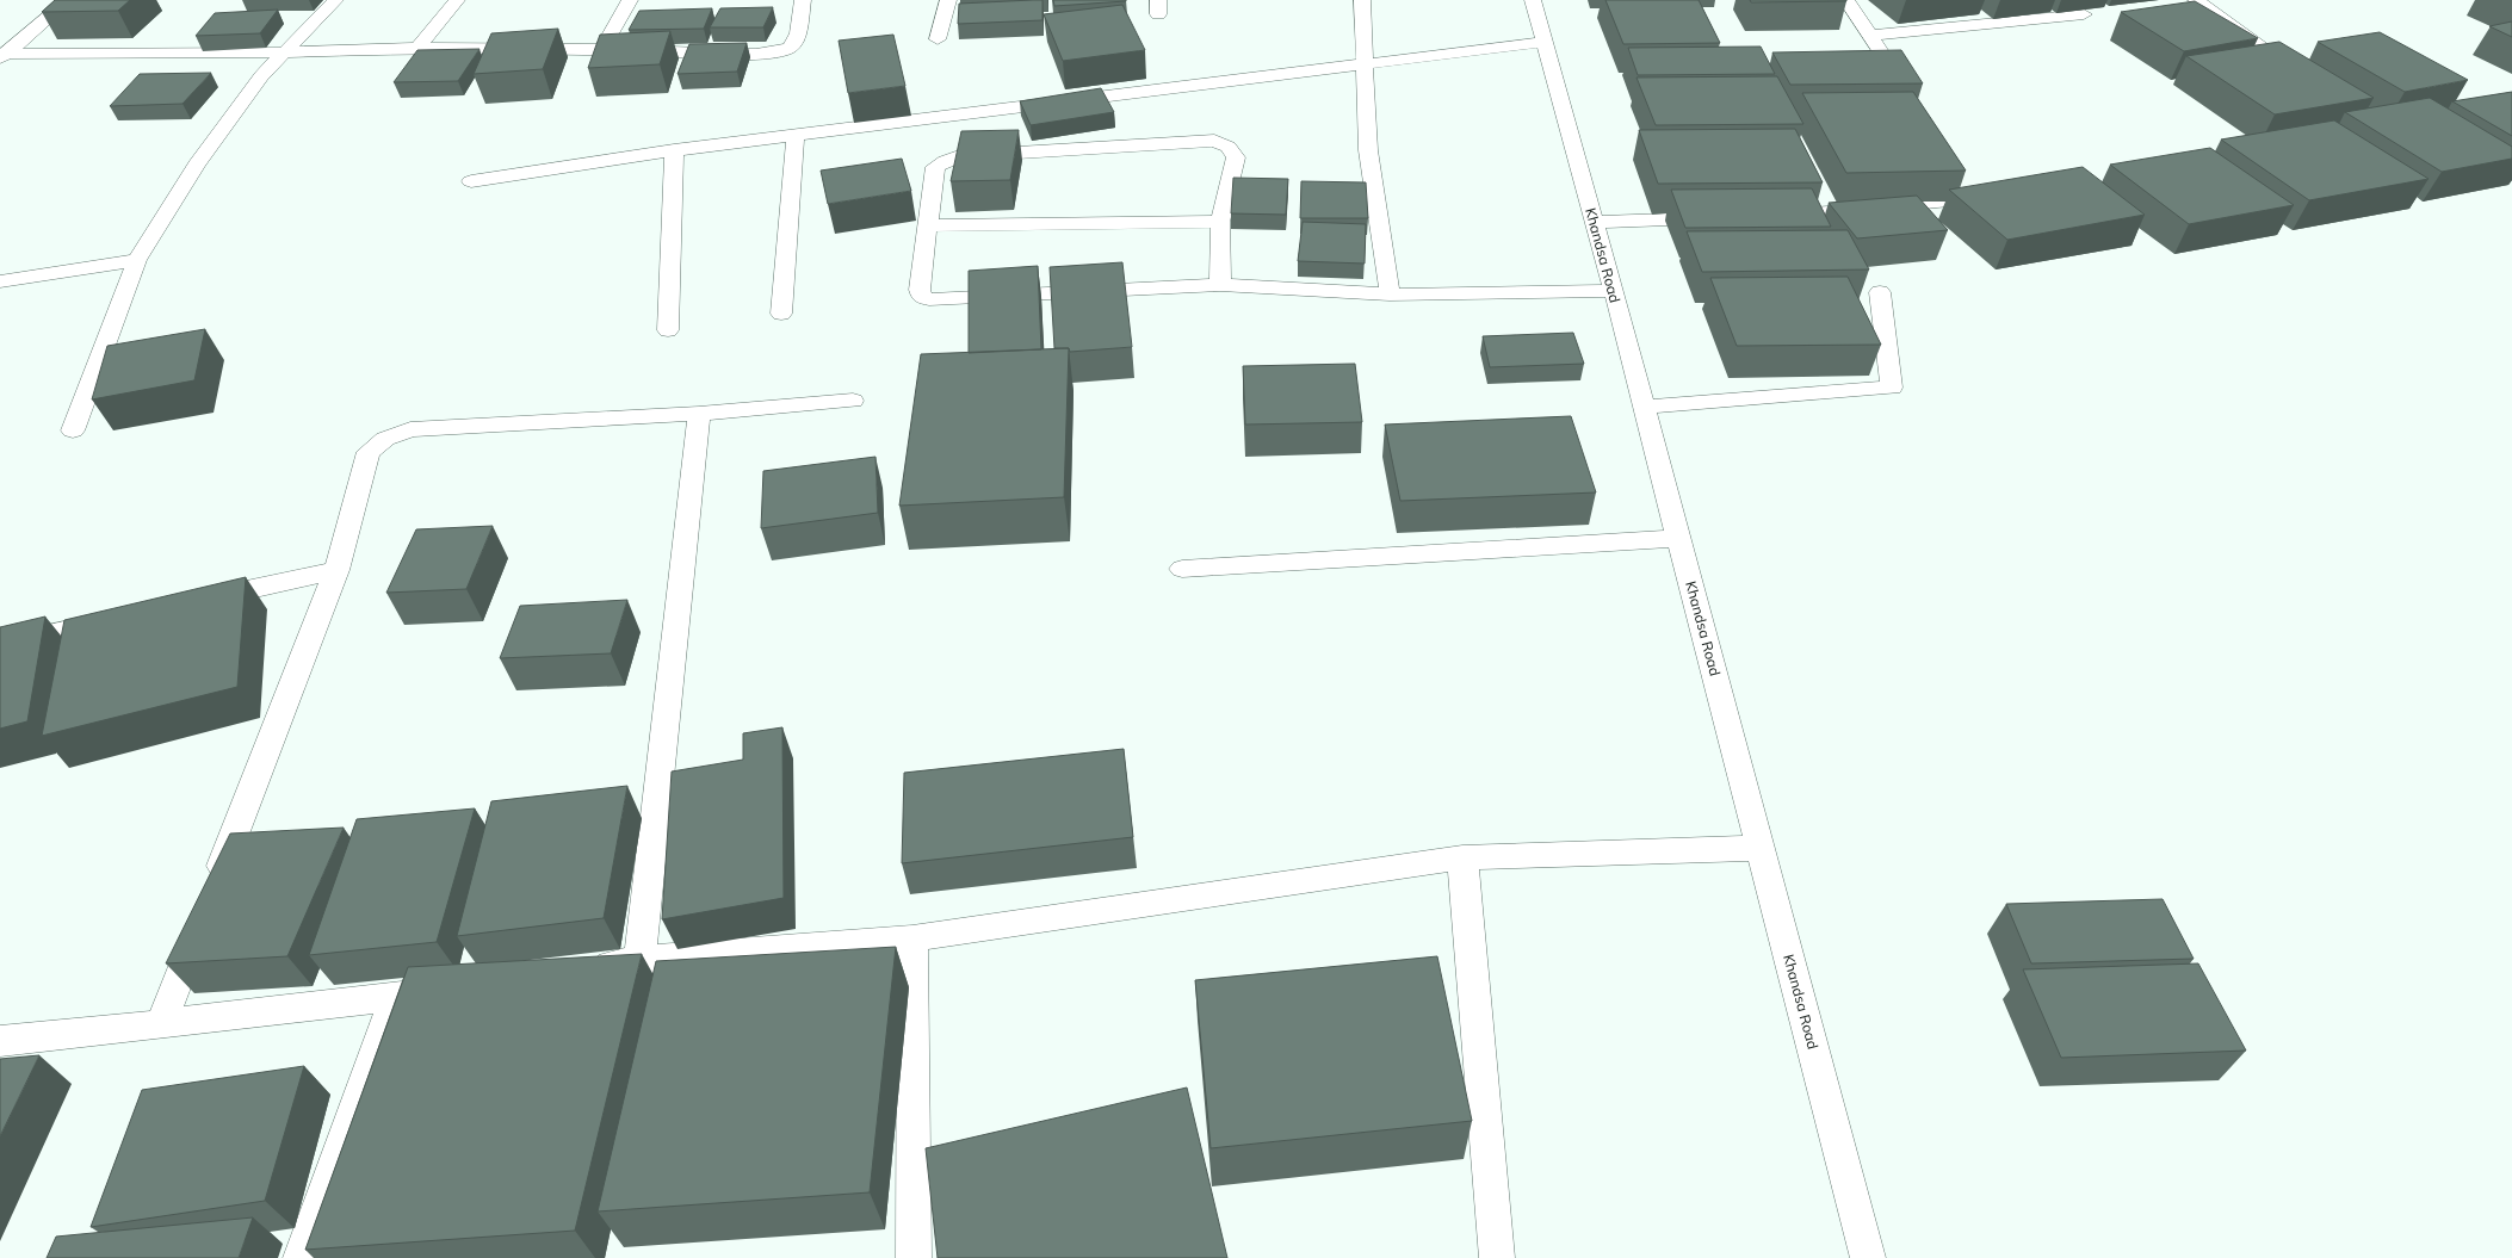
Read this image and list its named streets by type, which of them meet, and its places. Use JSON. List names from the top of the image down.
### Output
{
  "streets": {
    "street": ["Khandsa Road"]
  }
}
